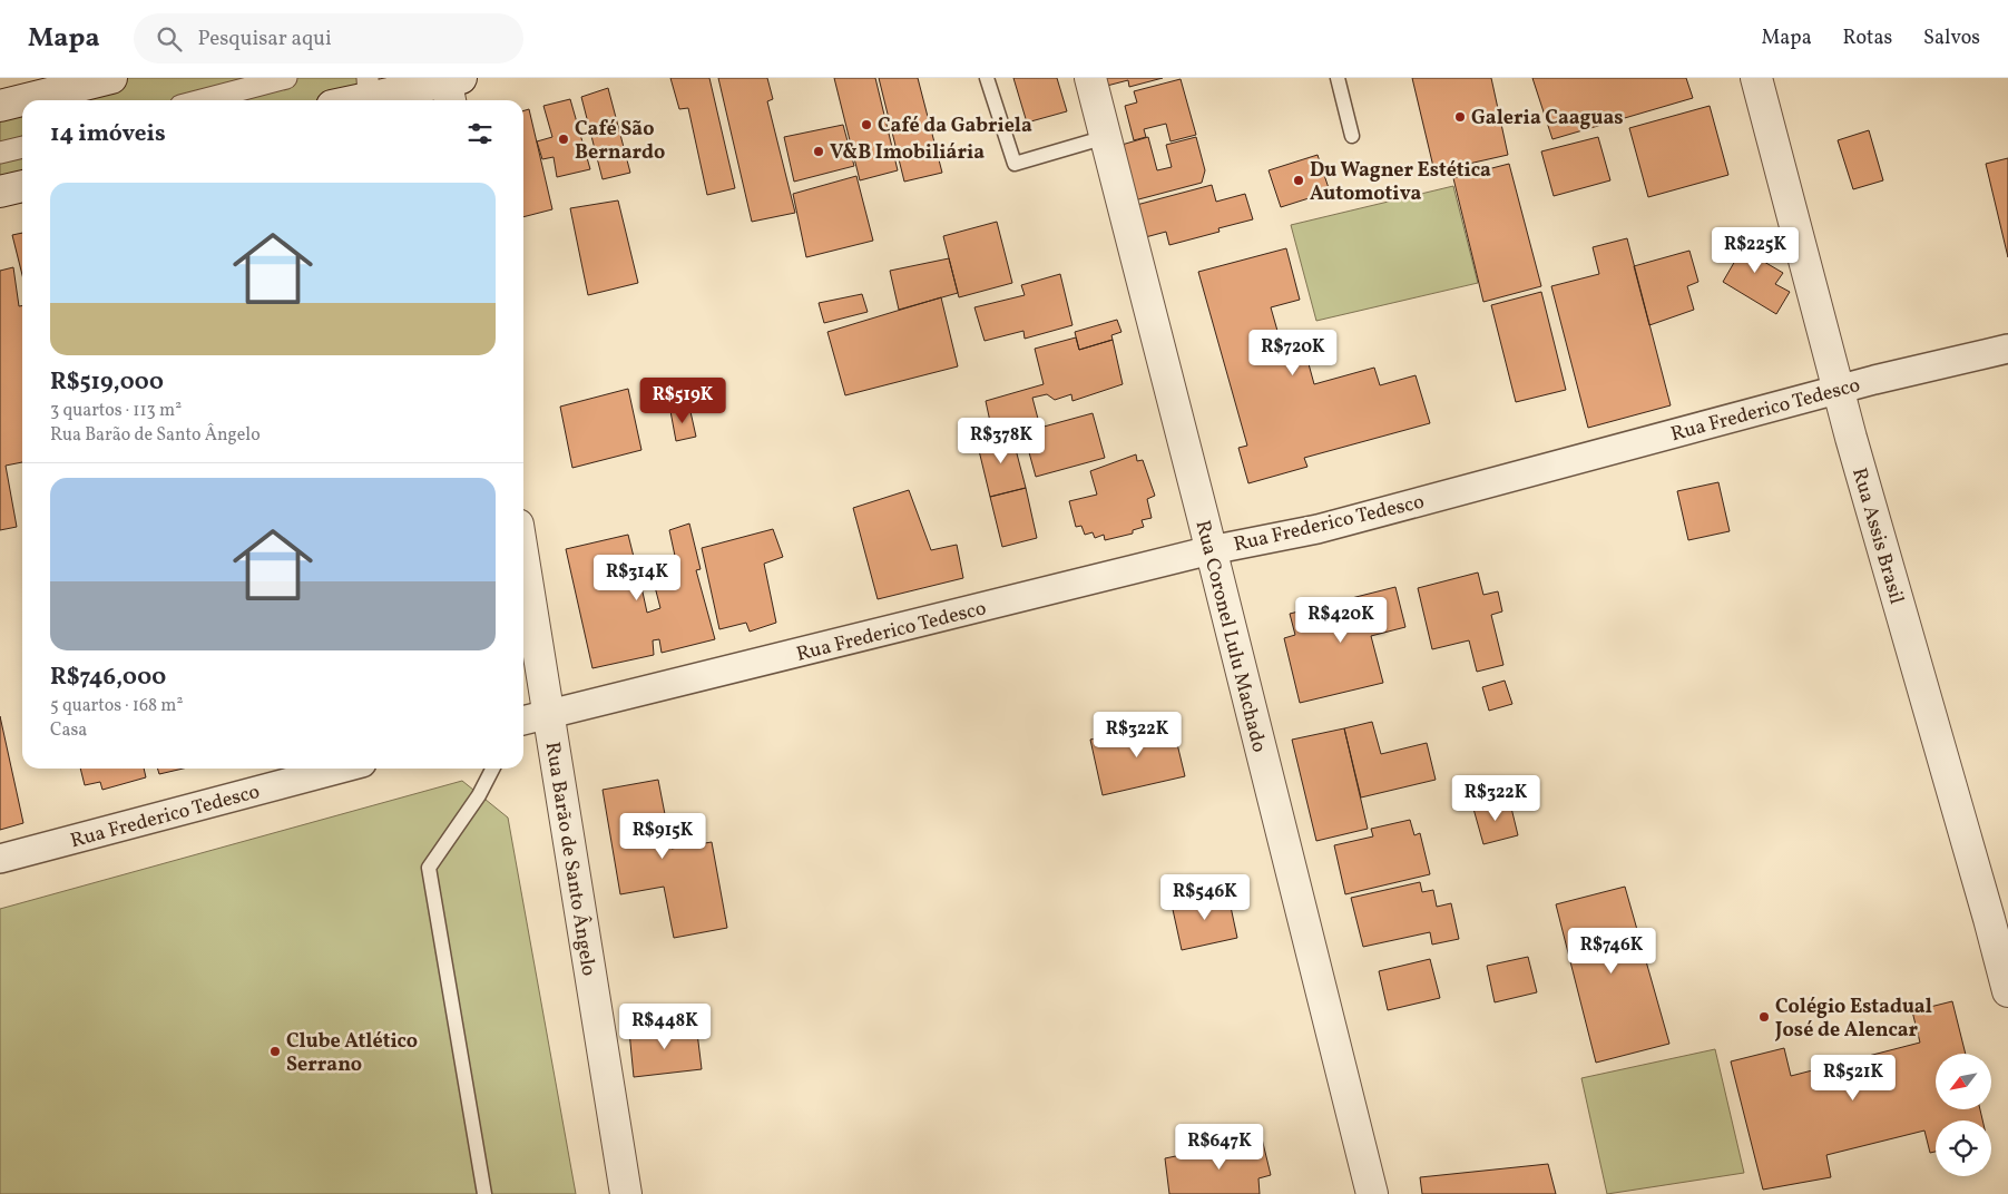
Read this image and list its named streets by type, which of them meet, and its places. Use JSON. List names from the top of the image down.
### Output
{
  "streets": {
    "street": [
      "Rua Frederico Tedesco",
      "Rua Assis Brasil",
      "Rua Coronel Lulu Machado",
      "Rua Barão de Santo Ângelo"
    ]
  },
  "crossings": [
    ["Rua Frederico Tedesco", "Rua Assis Brasil"],
    ["Rua Frederico Tedesco", "Rua Coronel Lulu Machado"],
    ["Rua Frederico Tedesco", "Rua Barão de Santo Ângelo"]
  ],
  "places": [
    "Galeria Caaguas",
    "Café da Gabriela",
    "Café São Bernardo",
    "V&B Imobiliária",
    "Du Wagner Estética Automotiva",
    "Colégio Estadual José de Alencar",
    "Clube Atlético Serrano"
  ],
  "north": "bottom left",
  "page": {
    "header": "Mapa",
    "search": "Pesquisar aqui",
    "nav": ["Mapa", "Rotas", "Salvos"],
    "heading": "14 imóveis",
    "list": [
      {
        "name": "R$519,000",
        "note": "3 quartos · 113 m² · Rua Barão de Santo Ângelo"
      },
      {
        "name": "R$746,000",
        "note": "5 quartos · 168 m² · Casa"
      }
    ],
    "price": [
      "R$225K",
      "R$720K",
      "R$519K",
      "R$378K",
      "R$314K",
      "R$420K",
      "R$322K",
      "R$322K",
      "R$915K",
      "R$546K",
      "R$746K",
      "R$448K",
      "R$521K",
      "R$647K"
    ]
  }
}
